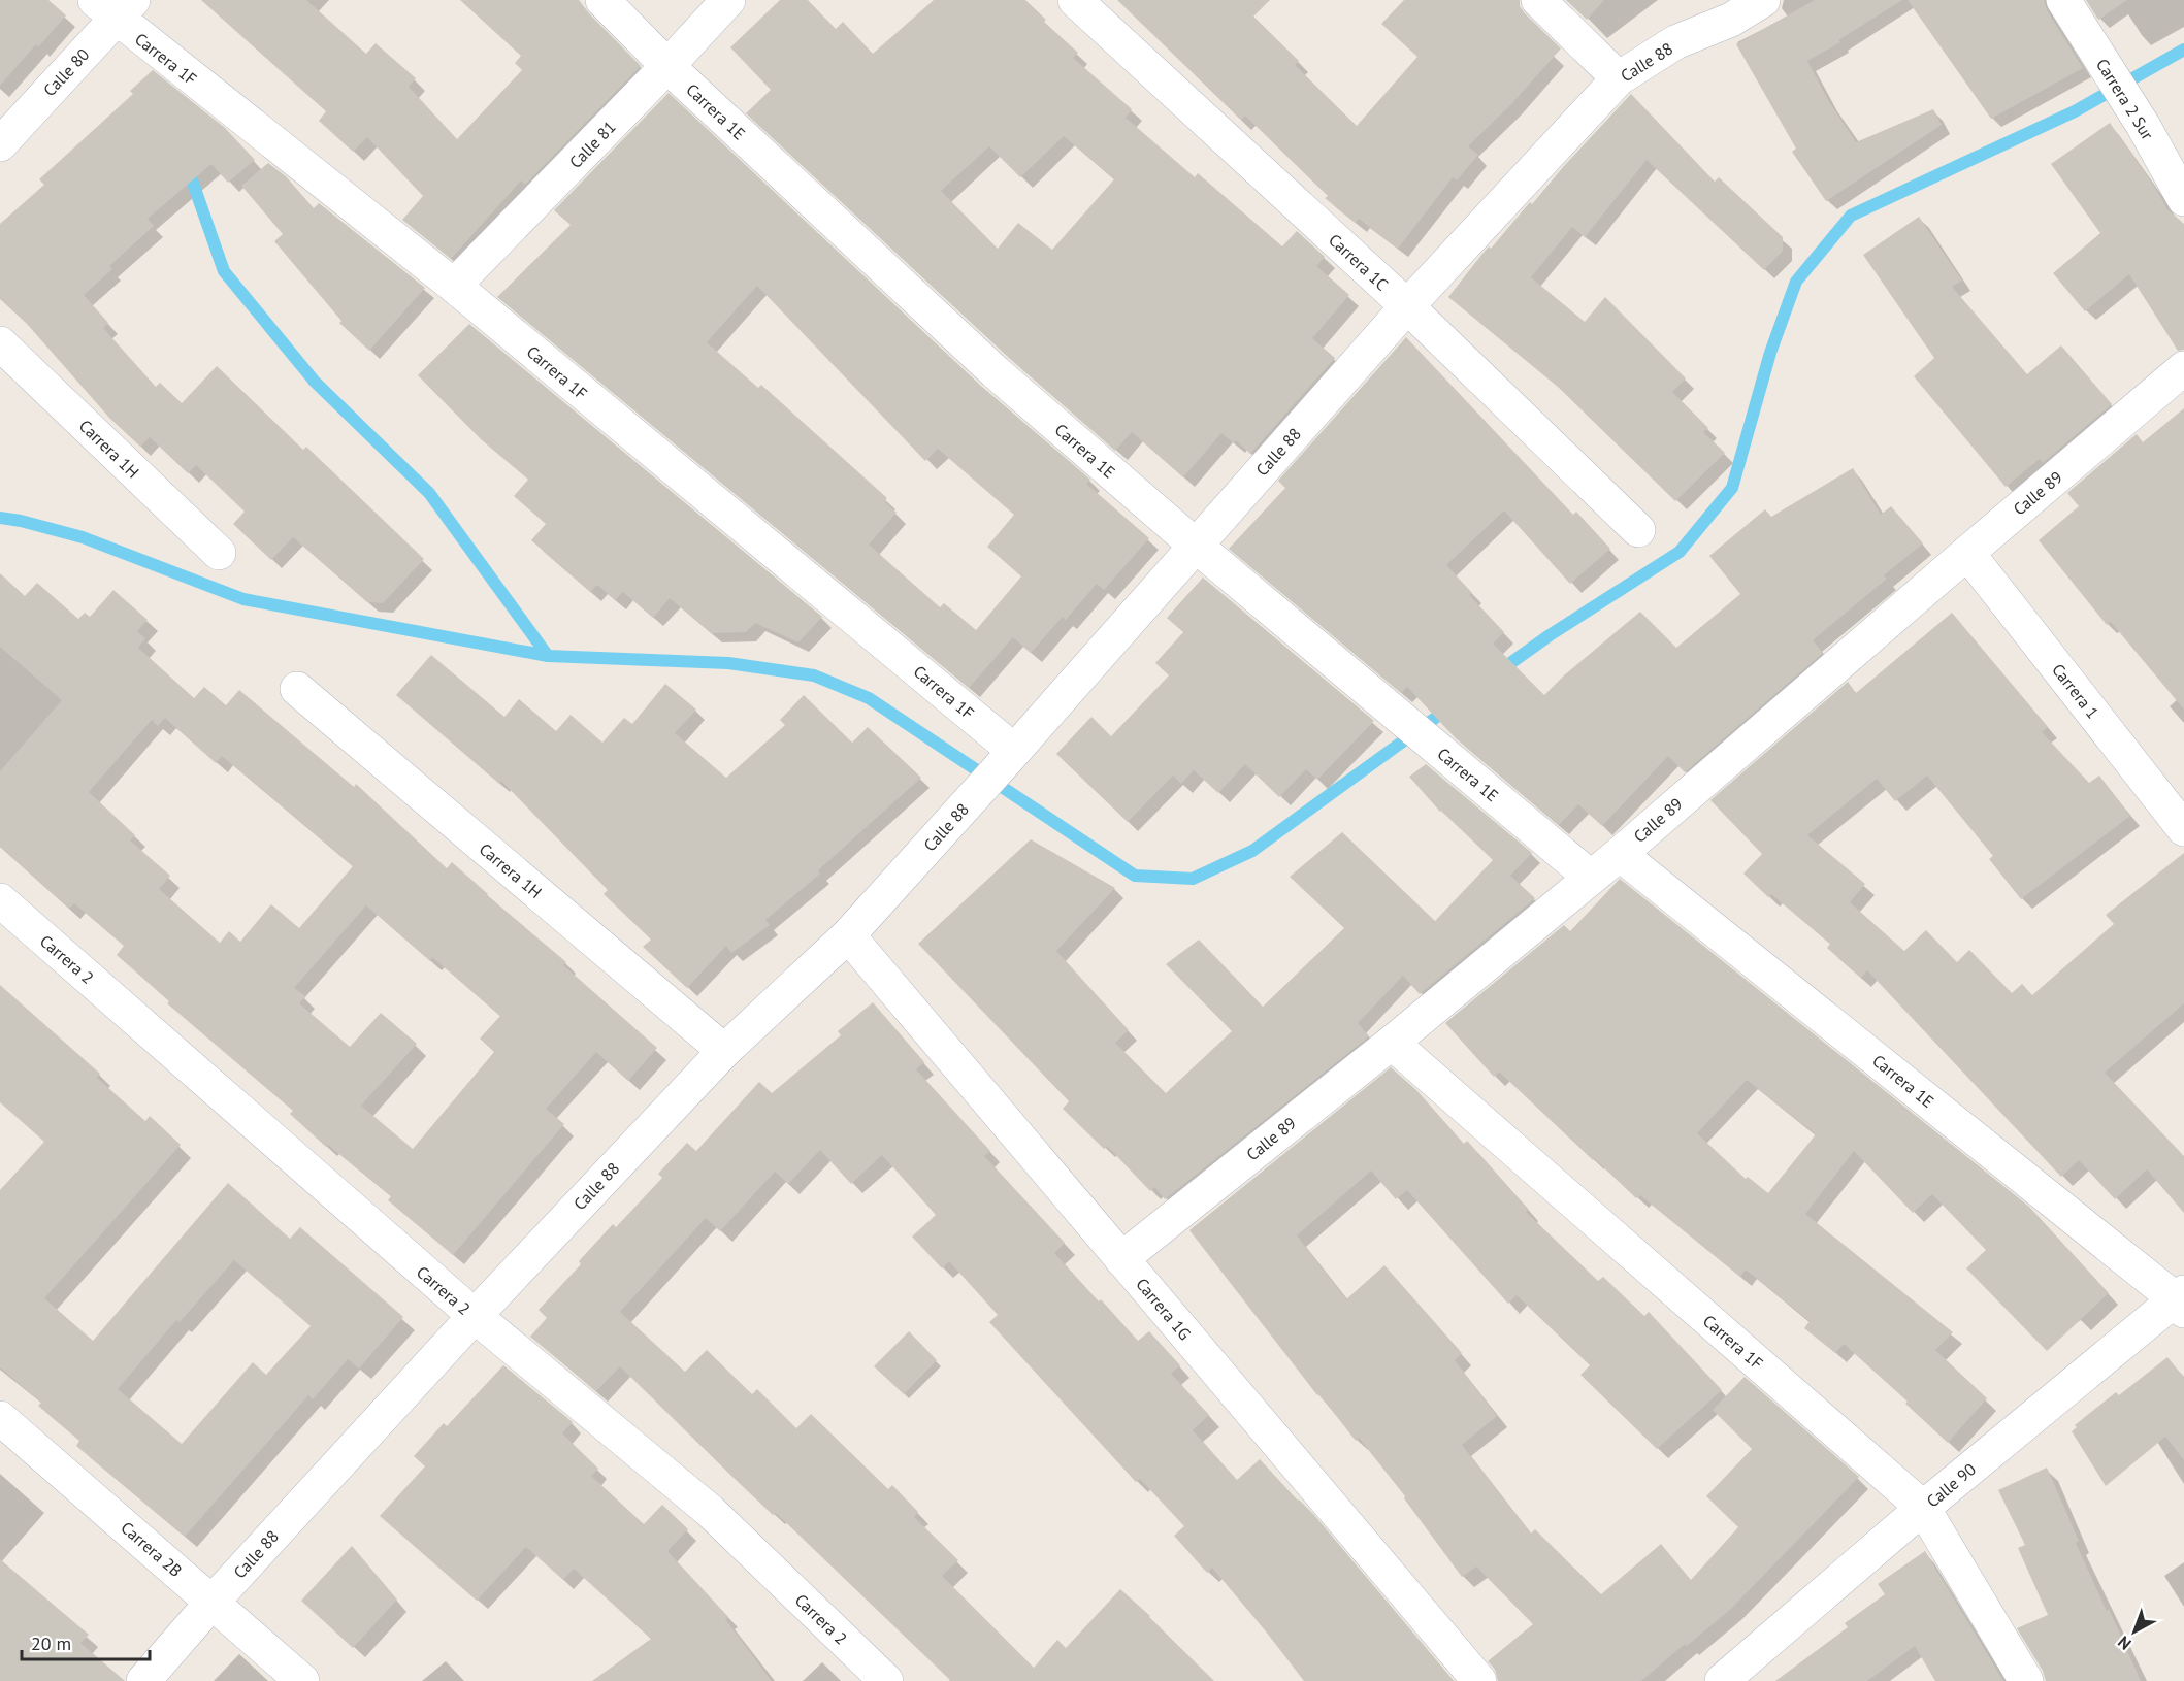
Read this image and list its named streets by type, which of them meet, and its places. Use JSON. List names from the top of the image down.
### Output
{
  "streets": {
    "street": [
      "Carrera 1F",
      "Calle 88",
      "Calle 80",
      "Carrera 2 Sur",
      "Carrera 1E",
      "Calle 81",
      "Carrera 1C",
      "Carrera 1H",
      "Calle 89",
      "Carrera 1",
      "Carrera 2",
      "Carrera 1G",
      "Calle 90",
      "Carrera 2B"
    ]
  },
  "crossings": [
    ["Carrera 1F", "Calle 88"],
    ["Carrera 1F", "Calle 80"],
    ["Carrera 1F", "Calle 81"],
    ["Carrera 1F", "Calle 89"],
    ["Carrera 1F", "Calle 90"],
    ["Calle 88", "Carrera 1E"],
    ["Calle 88", "Carrera 1C"],
    ["Calle 88", "Carrera 1H"],
    ["Calle 88", "Carrera 2"],
    ["Calle 88", "Carrera 1G"],
    ["Calle 88", "Carrera 2B"],
    ["Carrera 1E", "Calle 81"],
    ["Carrera 1E", "Calle 89"],
    ["Carrera 1E", "Calle 90"],
    ["Calle 89", "Carrera 1"],
    ["Calle 89", "Carrera 1G"]
  ],
  "scale_bar": "20 m",
  "north": "bottom left"
}
